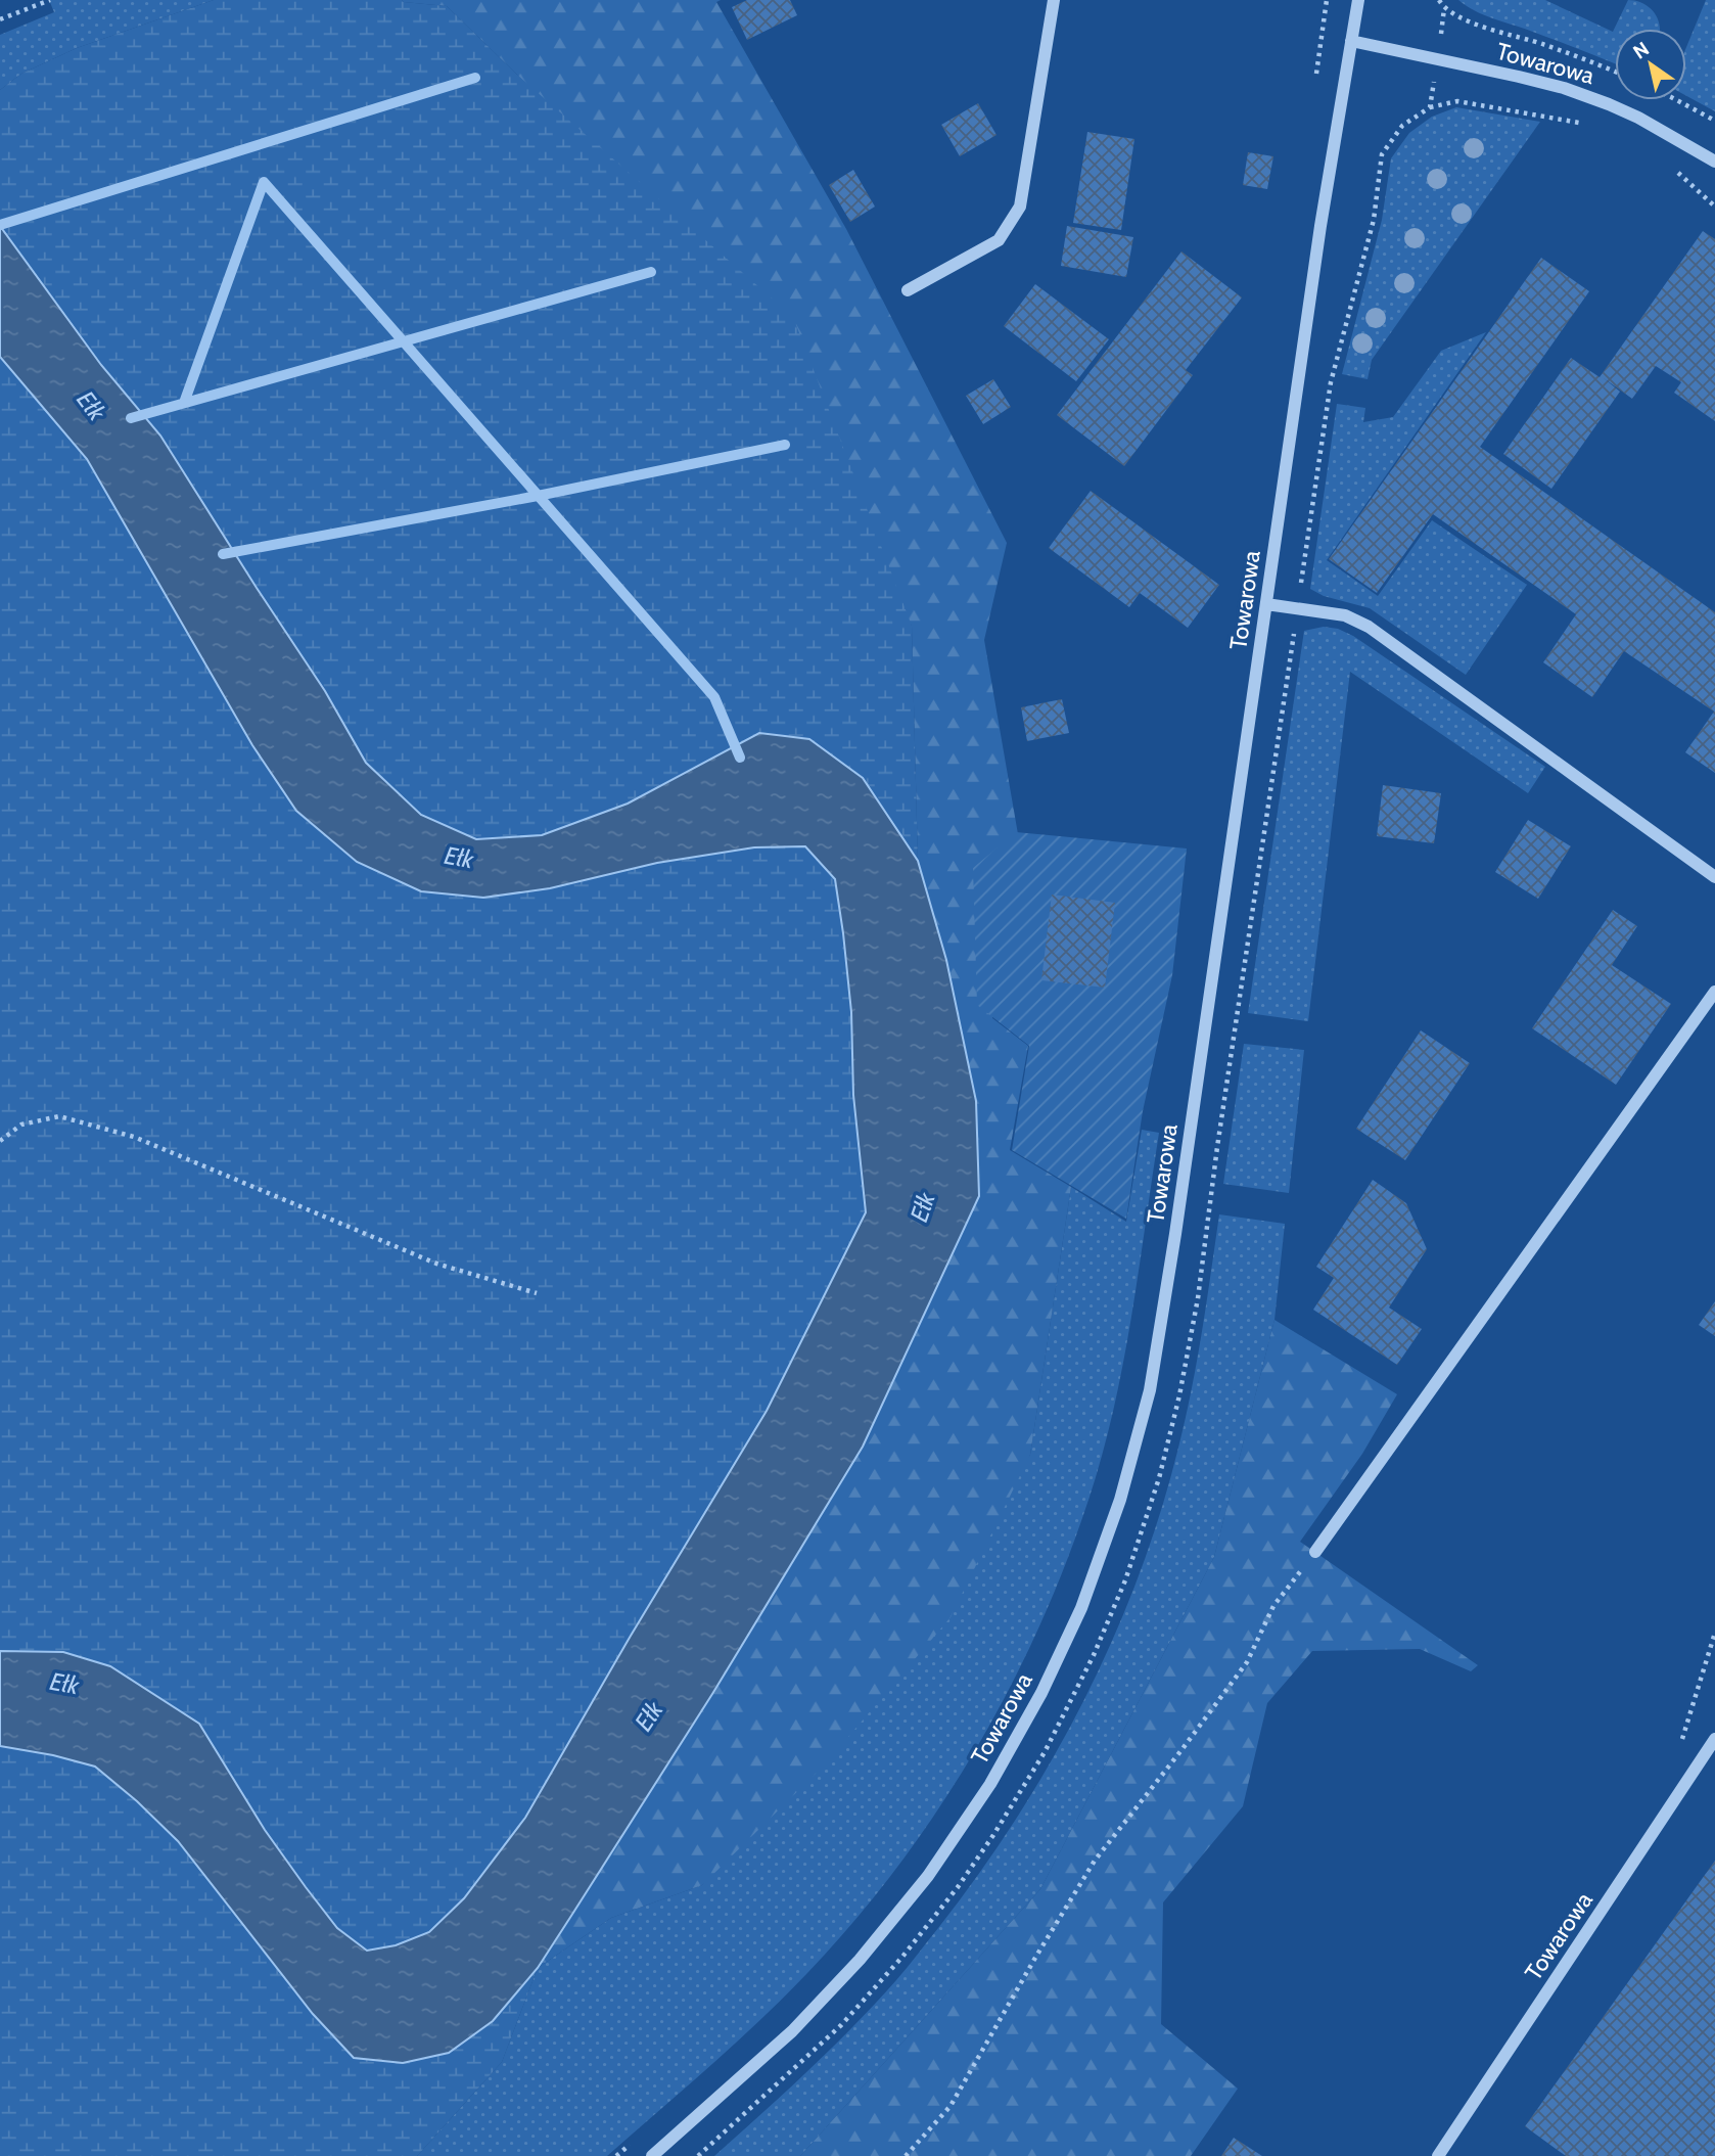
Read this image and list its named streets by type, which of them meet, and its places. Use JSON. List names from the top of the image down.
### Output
{
  "streets": {
    "street": ["Towarowa"]
  },
  "water": ["Ełk"],
  "north": "top left"
}
